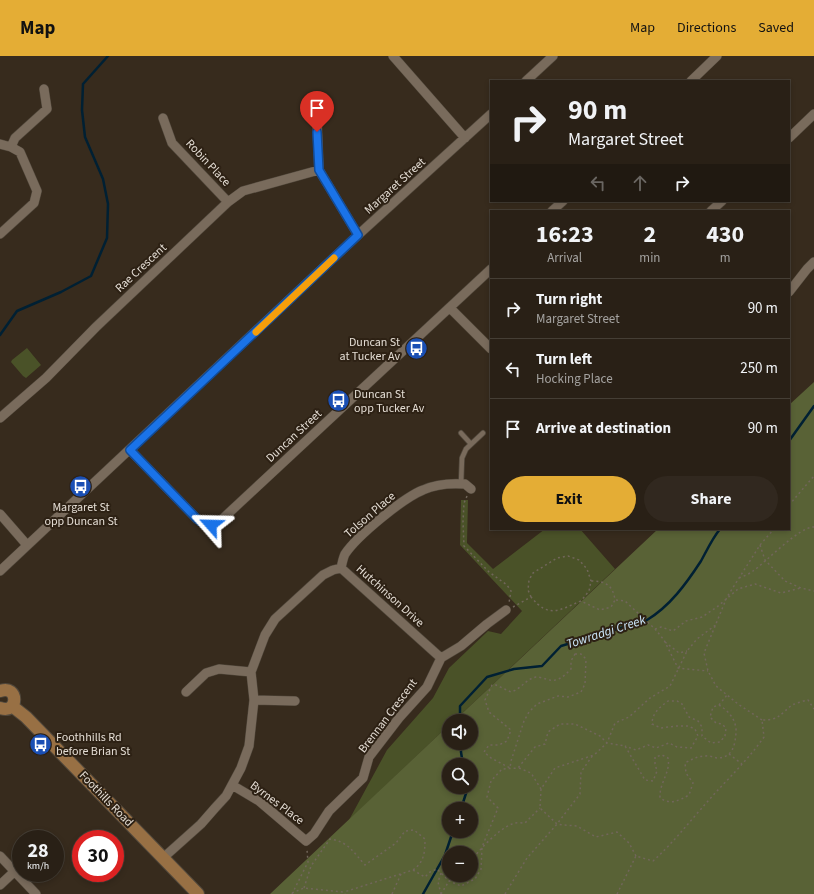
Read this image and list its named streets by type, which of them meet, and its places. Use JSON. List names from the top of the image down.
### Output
{
  "streets": {
    "main road": ["Foothills Road"],
    "street": [
      "Robin Place",
      "Margaret Street",
      "Rae Crescent",
      "Duncan Street",
      "Tolson Place",
      "Hutchinson Drive",
      "Brennan Crescent",
      "Byrnes Place"
    ]
  },
  "crossings": [
    ["Robin Place", "Rae Crescent"],
    ["Margaret Street", "Duncan Street"],
    ["Tolson Place", "Hutchinson Drive"],
    ["Hutchinson Drive", "Brennan Crescent"],
    ["Hutchinson Drive", "Foothills Road"],
    ["Hutchinson Drive", "Byrnes Place"],
    ["Brennan Crescent", "Byrnes Place"]
  ],
  "water": ["Towradgi Creek"],
  "places": {
    "bus stop": [
      "Duncan St at Tucker Av",
      "Duncan St opp Tucker Av",
      "Margaret St opp Duncan St",
      "Foothhills Rd before Brian St"
    ]
  },
  "page": {
    "header": "Map",
    "nav": ["Map", "Directions", "Saved"],
    "turn": ["90 m", "Margaret Street"],
    "eta": [
      "16:23",
      "Arrival",
      "2",
      "min",
      "430",
      "m"
    ],
    "list": [
      {
        "name": "Turn right",
        "note": "Margaret Street",
        "value": "90 m"
      },
      {
        "name": "Turn left",
        "note": "Hocking Place",
        "value": "250 m"
      },
      {
        "name": "Arrive at destination",
        "value": "90 m"
      }
    ],
    "buttons": ["Exit", "Share"],
    "map_buttons": ["+", "−"],
    "speed": "28 km/h",
    "limit": "30"
  }
}
